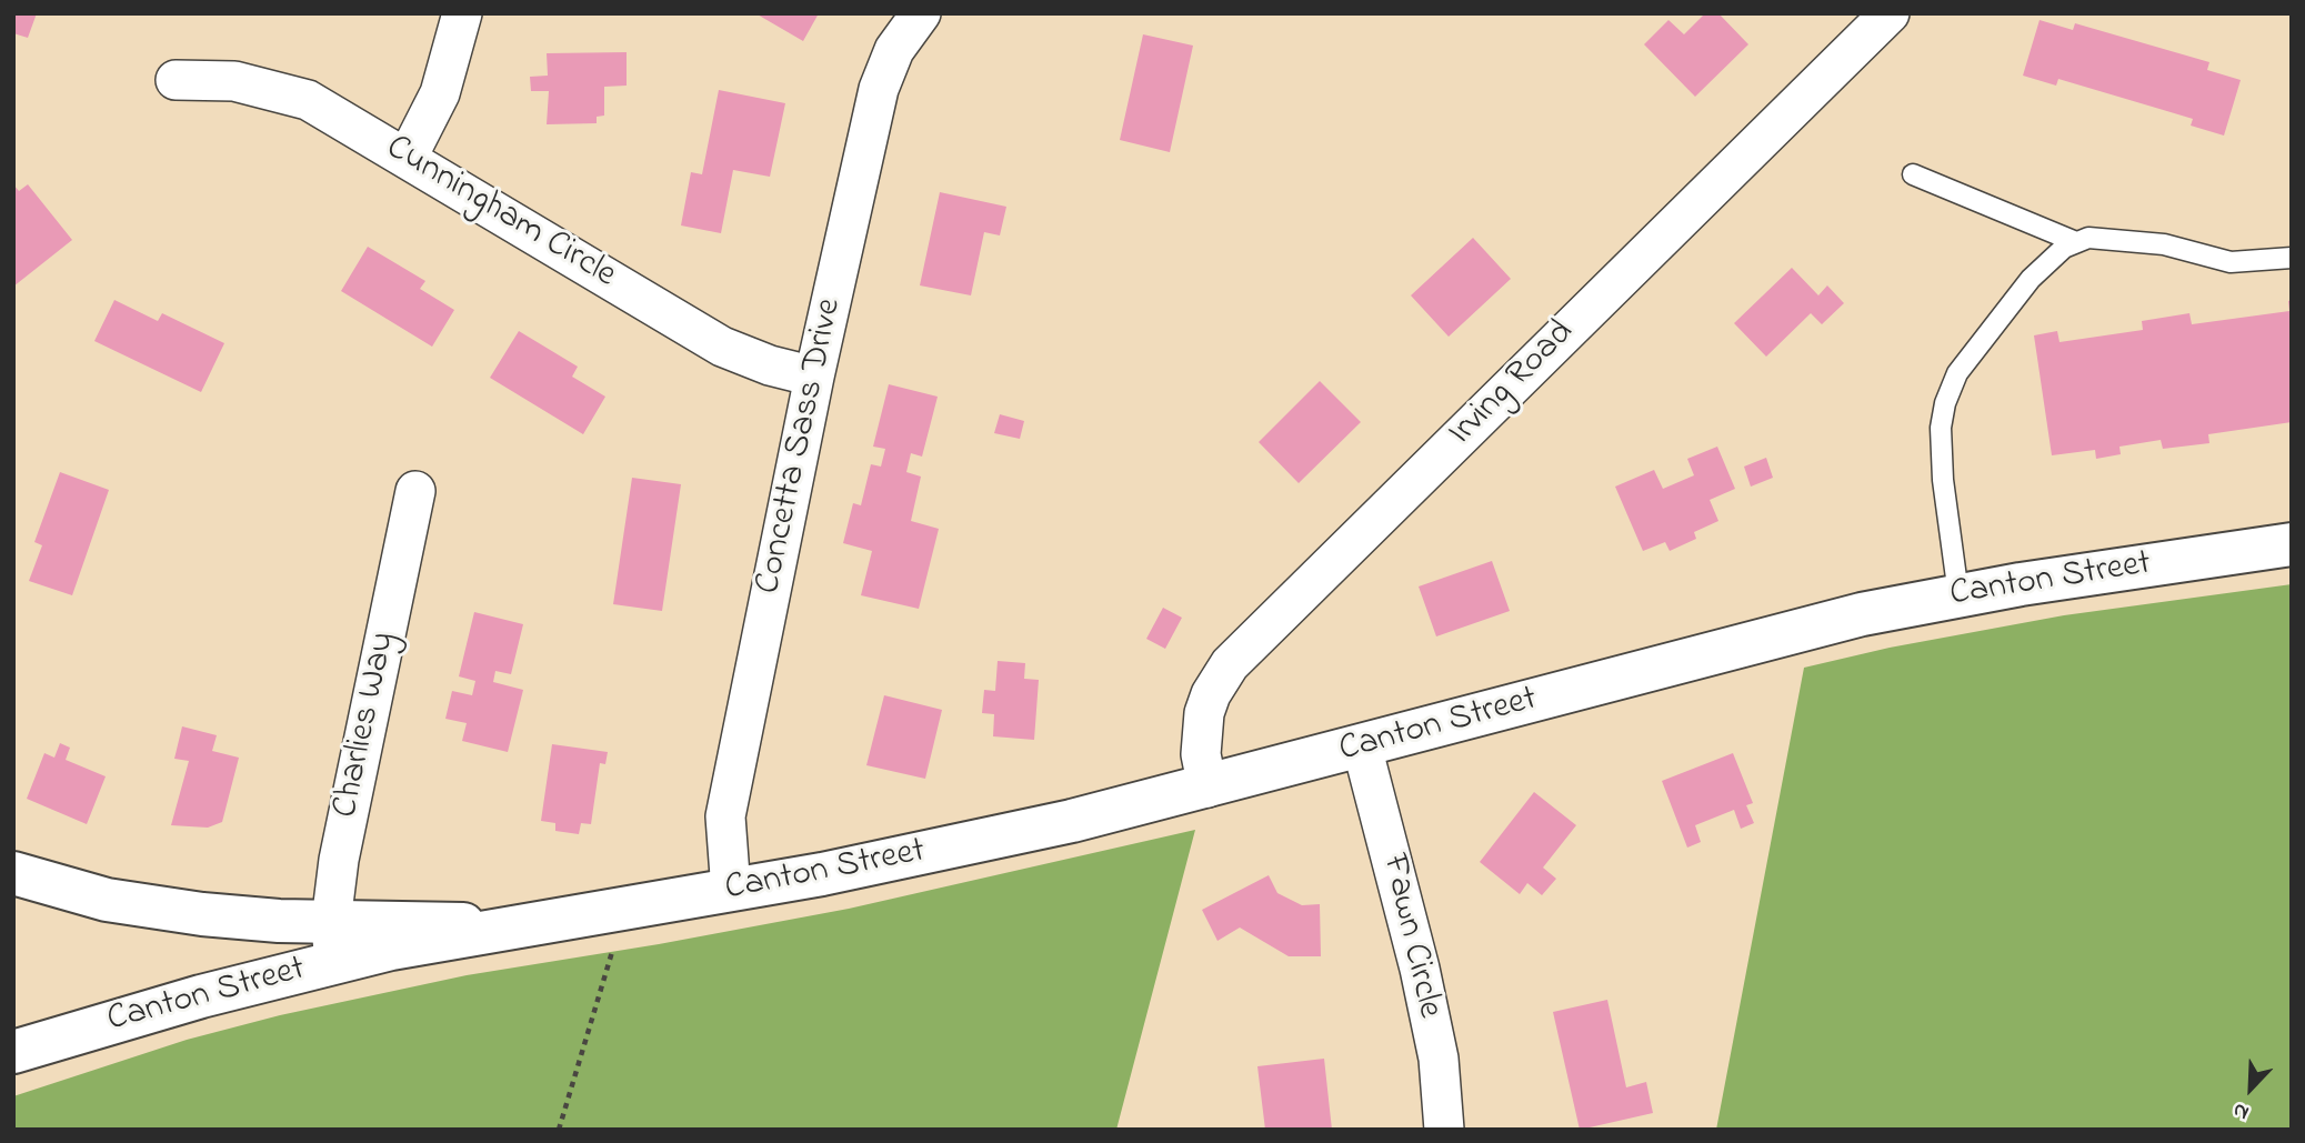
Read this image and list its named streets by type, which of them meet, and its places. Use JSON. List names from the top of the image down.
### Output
{
  "streets": {
    "main road": ["Canton Street"],
    "street": [
      "Cunningham Circle",
      "Irving Road",
      "Concetta Sass Drive",
      "Charlies Way",
      "Fawn Circle"
    ]
  },
  "crossings": [
    ["Cunningham Circle", "Concetta Sass Drive"],
    ["Irving Road", "Canton Street"],
    ["Concetta Sass Drive", "Canton Street"],
    ["Canton Street", "Charlies Way"],
    ["Canton Street", "Fawn Circle"]
  ],
  "north": "bottom left"
}
